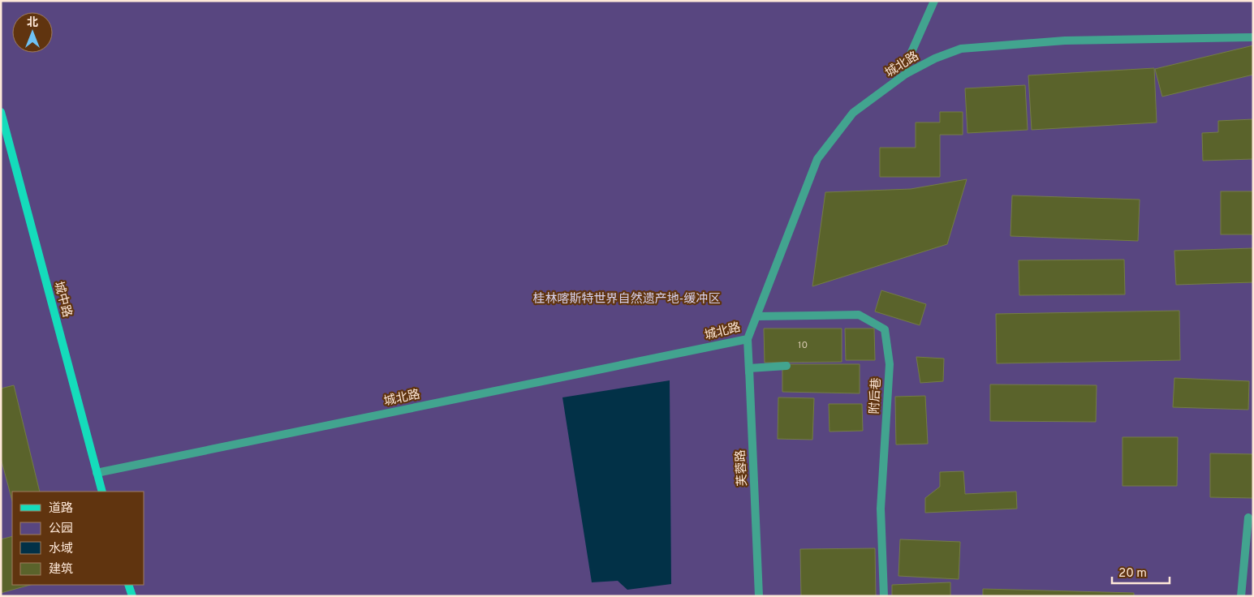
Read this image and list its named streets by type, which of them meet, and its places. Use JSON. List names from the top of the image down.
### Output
{
  "streets": {
    "street": [
      "城北路",
      "城中路",
      "附后巷",
      "芙蓉路"
    ]
  },
  "crossings": [
    ["城北路", "城中路"],
    ["城北路", "附后巷"]
  ],
  "parks": ["桂林喀斯特世界自然遗产地-缓冲区"],
  "house_numbers": ["10"],
  "legend": [
    "道路",
    "公园",
    "水域",
    "建筑"
  ],
  "scale_bar": "20 m",
  "north": "top"
}
